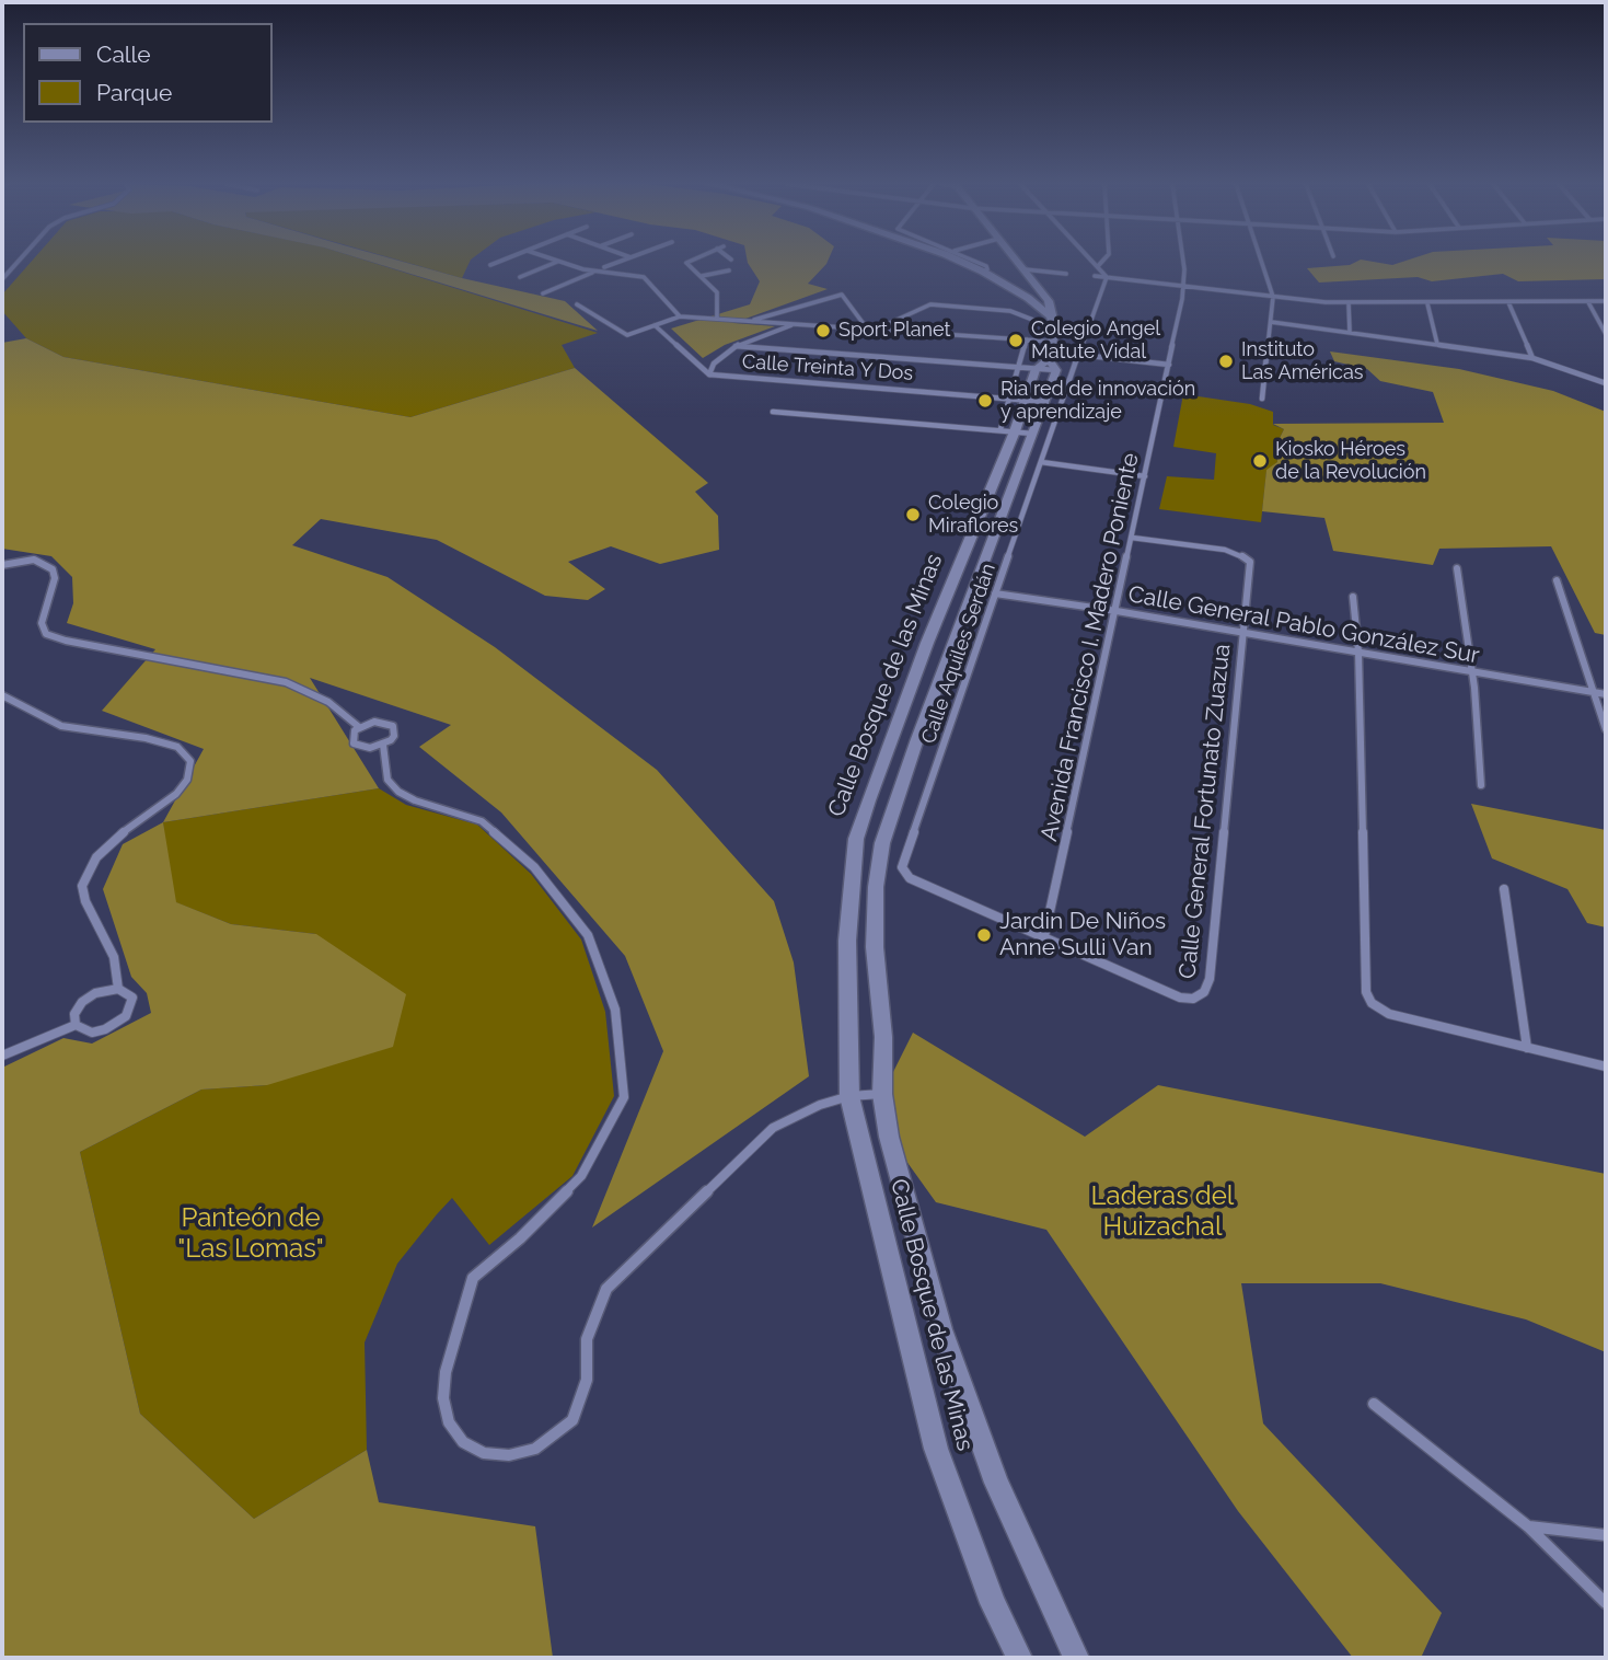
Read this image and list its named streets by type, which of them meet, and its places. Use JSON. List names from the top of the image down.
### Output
{
  "streets": {
    "main road": ["Calle Bosque de las Minas"],
    "street": [
      "Calle Treinta Y Dos",
      "Calle General Pablo González Sur",
      "Avenida Francisco I. Madero Poniente",
      "Calle Aquiles Serdán",
      "Calle General Fortunato Zuazua"
    ]
  },
  "crossings": [
    ["Calle Treinta Y Dos", "Calle Bosque de las Minas"],
    ["Calle General Pablo González Sur", "Avenida Francisco I. Madero Poniente"],
    ["Calle General Pablo González Sur", "Calle Aquiles Serdán"],
    ["Calle General Pablo González Sur", "Calle General Fortunato Zuazua"],
    ["Avenida Francisco I. Madero Poniente", "Calle Aquiles Serdán"],
    ["Avenida Francisco I. Madero Poniente", "Calle General Fortunato Zuazua"],
    ["Calle Aquiles Serdán", "Calle General Fortunato Zuazua"]
  ],
  "parks": ["Laderas del Huizachal", "Panteón de \"Las Lomas\""],
  "places": [
    "Sport Planet",
    "Colegio Angel Matute Vidal",
    "Instituto Las Américas",
    "Ria red de innovación y aprendizaje",
    "Kiosko Héroes de la Revolución",
    "Colegio Miraflores",
    "Jardin De Niños Anne Sulli Van"
  ],
  "legend": ["Calle", "Parque"]
}
